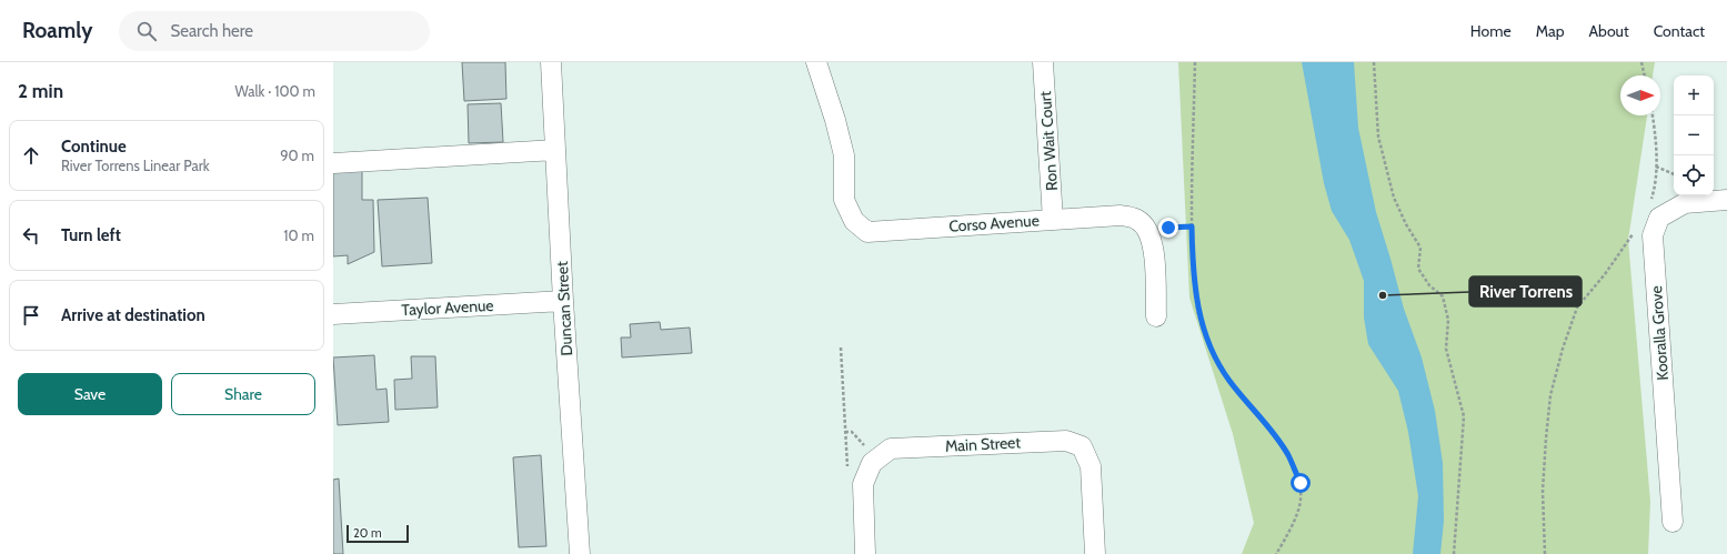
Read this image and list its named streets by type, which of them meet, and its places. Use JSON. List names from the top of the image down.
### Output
{
  "streets": {
    "street": [
      "Ron Wait Court",
      "Corso Avenue",
      "Taylor Avenue",
      "Duncan Street",
      "Kooralla Grove",
      "Main Street"
    ]
  },
  "crossings": [
    ["Ron Wait Court", "Corso Avenue"],
    ["Taylor Avenue", "Duncan Street"]
  ],
  "places": ["River Torrens"],
  "scale_bar": "20 m",
  "north": "right",
  "page": {
    "header": "Roamly",
    "search": "Search here",
    "nav": [
      "Home",
      "Map",
      "About",
      "Contact"
    ],
    "heading": ["2 min", "Walk · 100 m"],
    "map_buttons": ["+", "−"],
    "list": [
      ["Continue", "River Torrens Linear Park", "90 m"],
      ["Turn left", "10 m"],
      "Arrive at destination"
    ],
    "buttons": ["Save", "Share"],
    "scale": "20 m"
  }
}
